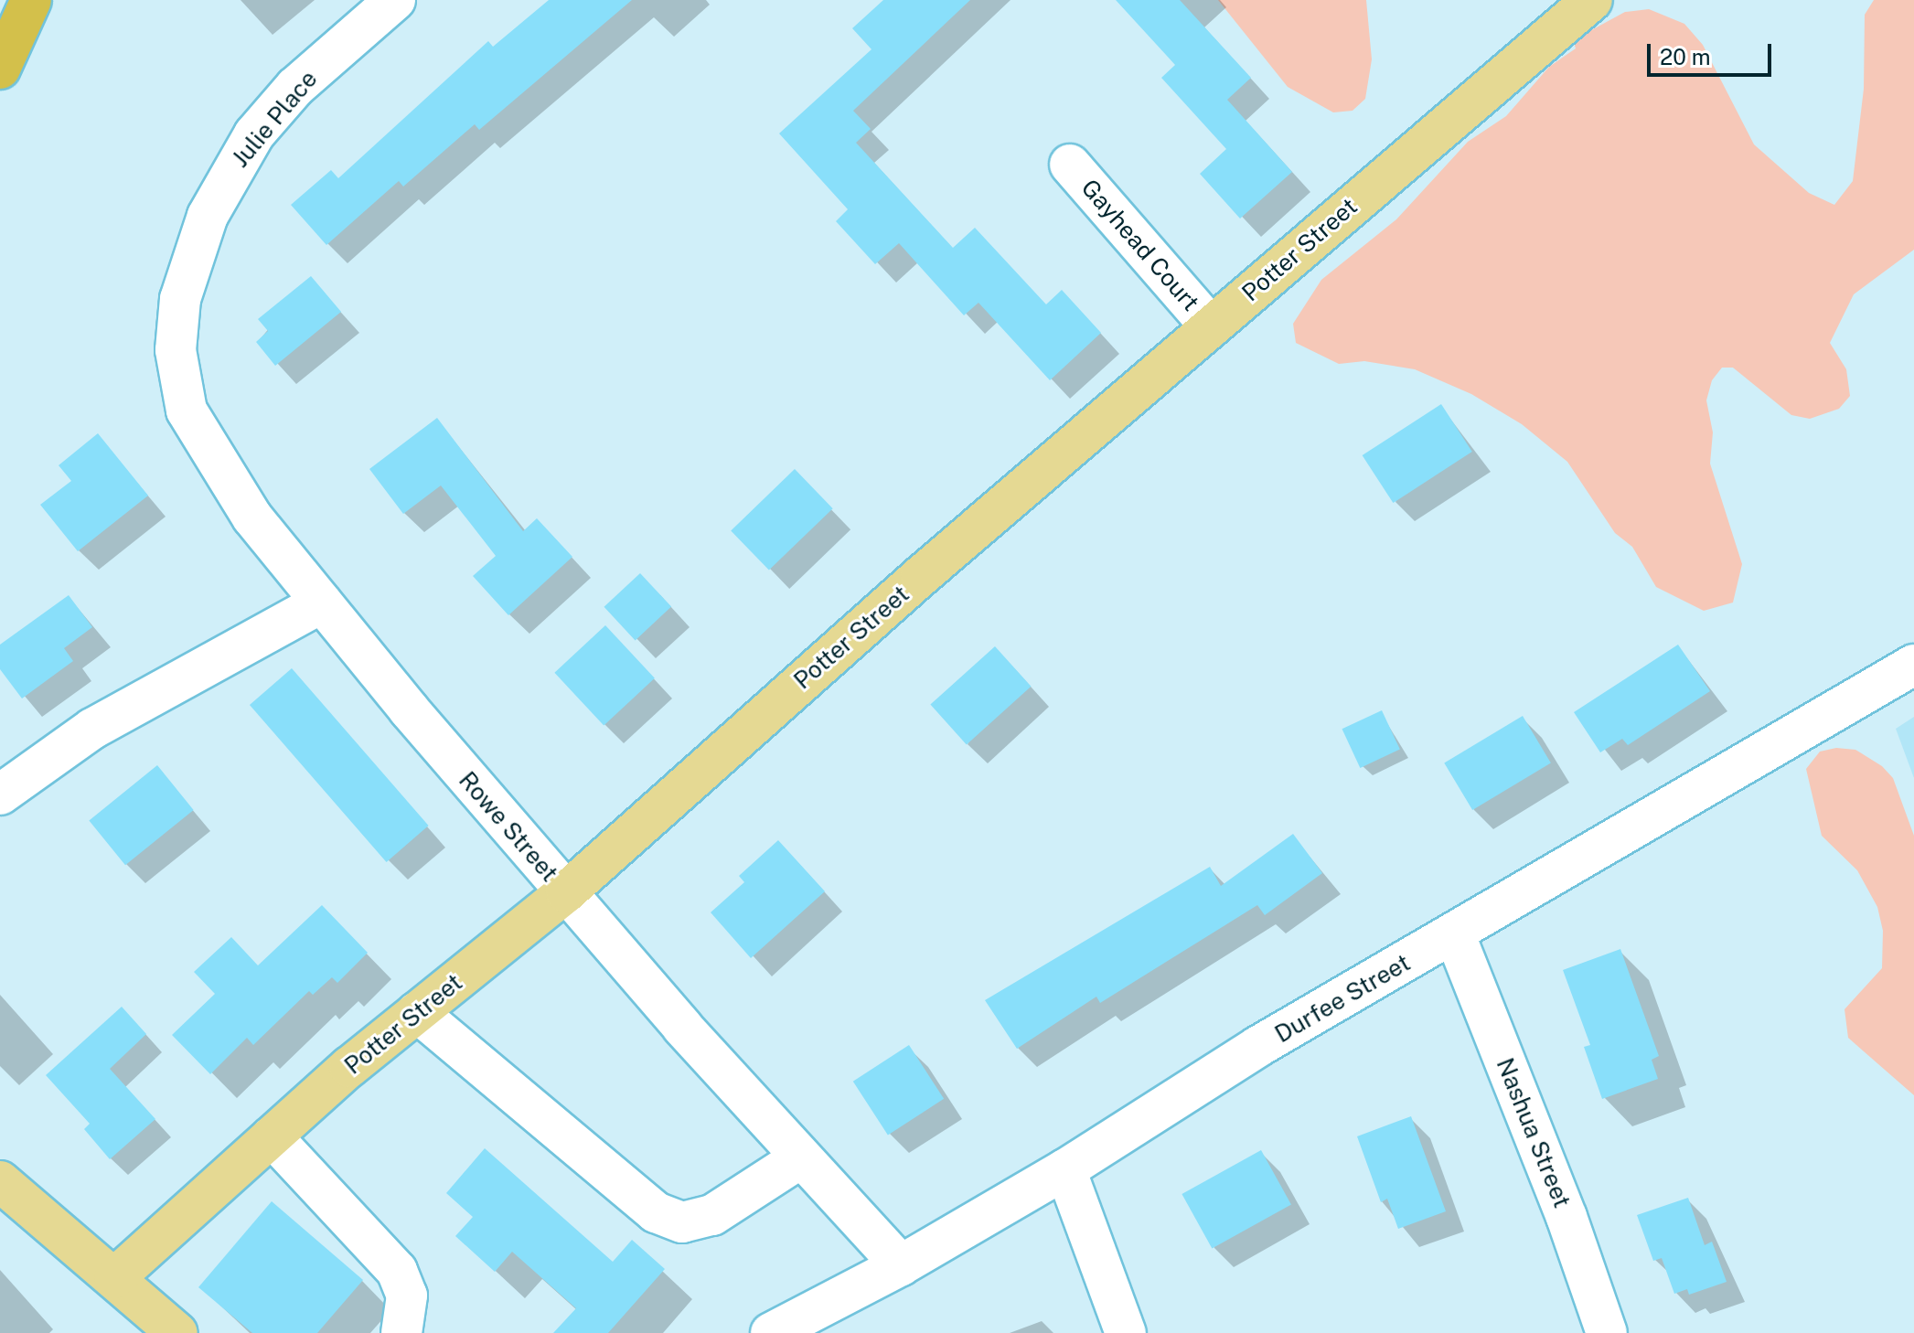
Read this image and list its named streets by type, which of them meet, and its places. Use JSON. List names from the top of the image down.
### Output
{
  "streets": {
    "main road": ["Potter Street"],
    "street": [
      "Julie Place",
      "Gayhead Court",
      "Rowe Street",
      "Durfee Street",
      "Nashua Street"
    ]
  },
  "crossings": [
    ["Julie Place", "Rowe Street"],
    ["Gayhead Court", "Potter Street"],
    ["Potter Street", "Rowe Street"],
    ["Rowe Street", "Durfee Street"],
    ["Durfee Street", "Nashua Street"]
  ],
  "scale_bar": "20 m"
}
